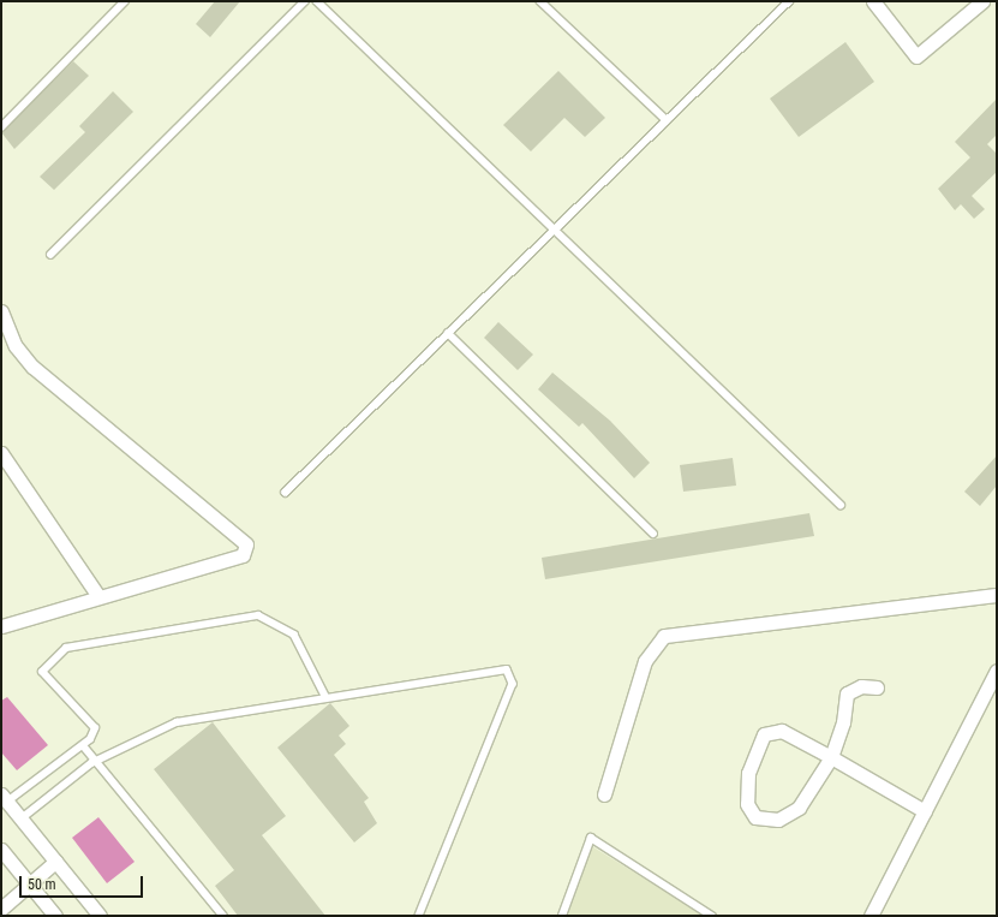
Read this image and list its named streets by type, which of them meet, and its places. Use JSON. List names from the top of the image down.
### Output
{
  "scale_bar": "50 m"
}
